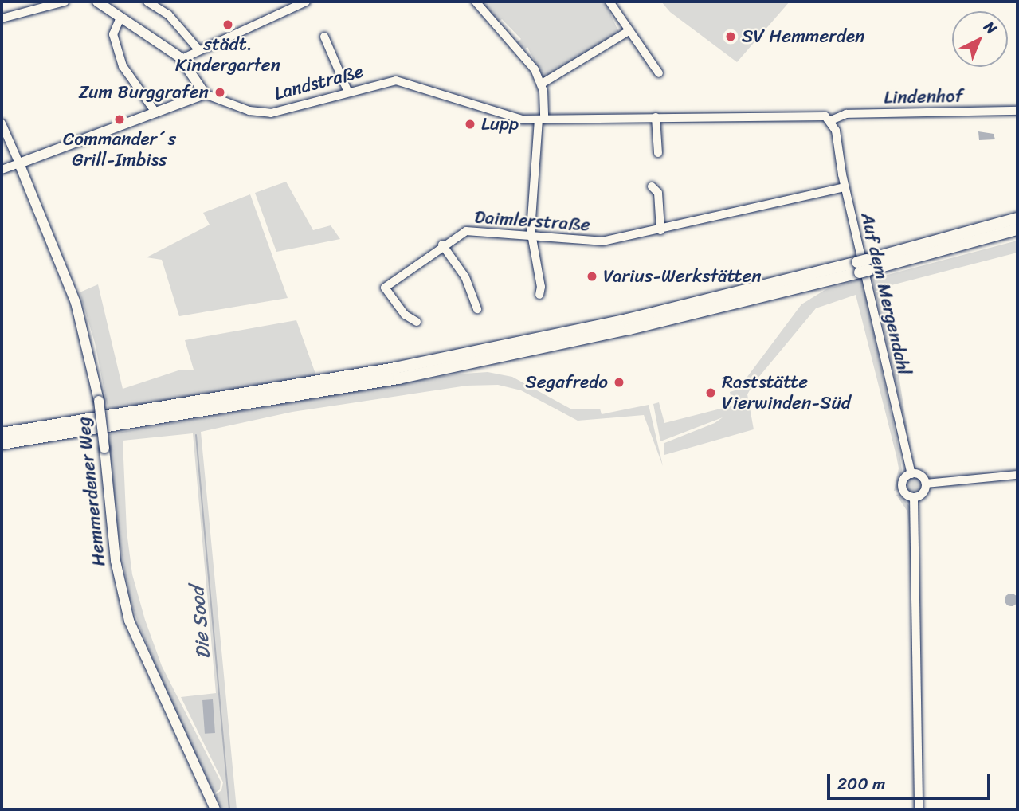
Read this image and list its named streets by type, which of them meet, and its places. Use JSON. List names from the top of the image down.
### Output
{
  "streets": {
    "main road": ["Hemmerdener Weg"],
    "street": [
      "Landstraße",
      "Lindenhof",
      "Daimlerstraße",
      "Auf dem Mergendahl"
    ]
  },
  "crossings": [
    ["Landstraße", "Lindenhof"],
    ["Landstraße", "Auf dem Mergendahl"],
    ["Lindenhof", "Auf dem Mergendahl"],
    ["Daimlerstraße", "Auf dem Mergendahl"]
  ],
  "water": ["Die Sood"],
  "places": [
    "städt. Kindergarten",
    "SV Hemmerden",
    "Zum Burggrafen",
    "Commander´s Grill-Imbiss",
    "Lupp",
    "Varius-Werkstätten",
    "Segafredo",
    "Raststätte Vierwinden-Süd"
  ],
  "scale_bar": "200 m",
  "north": "top right"
}
